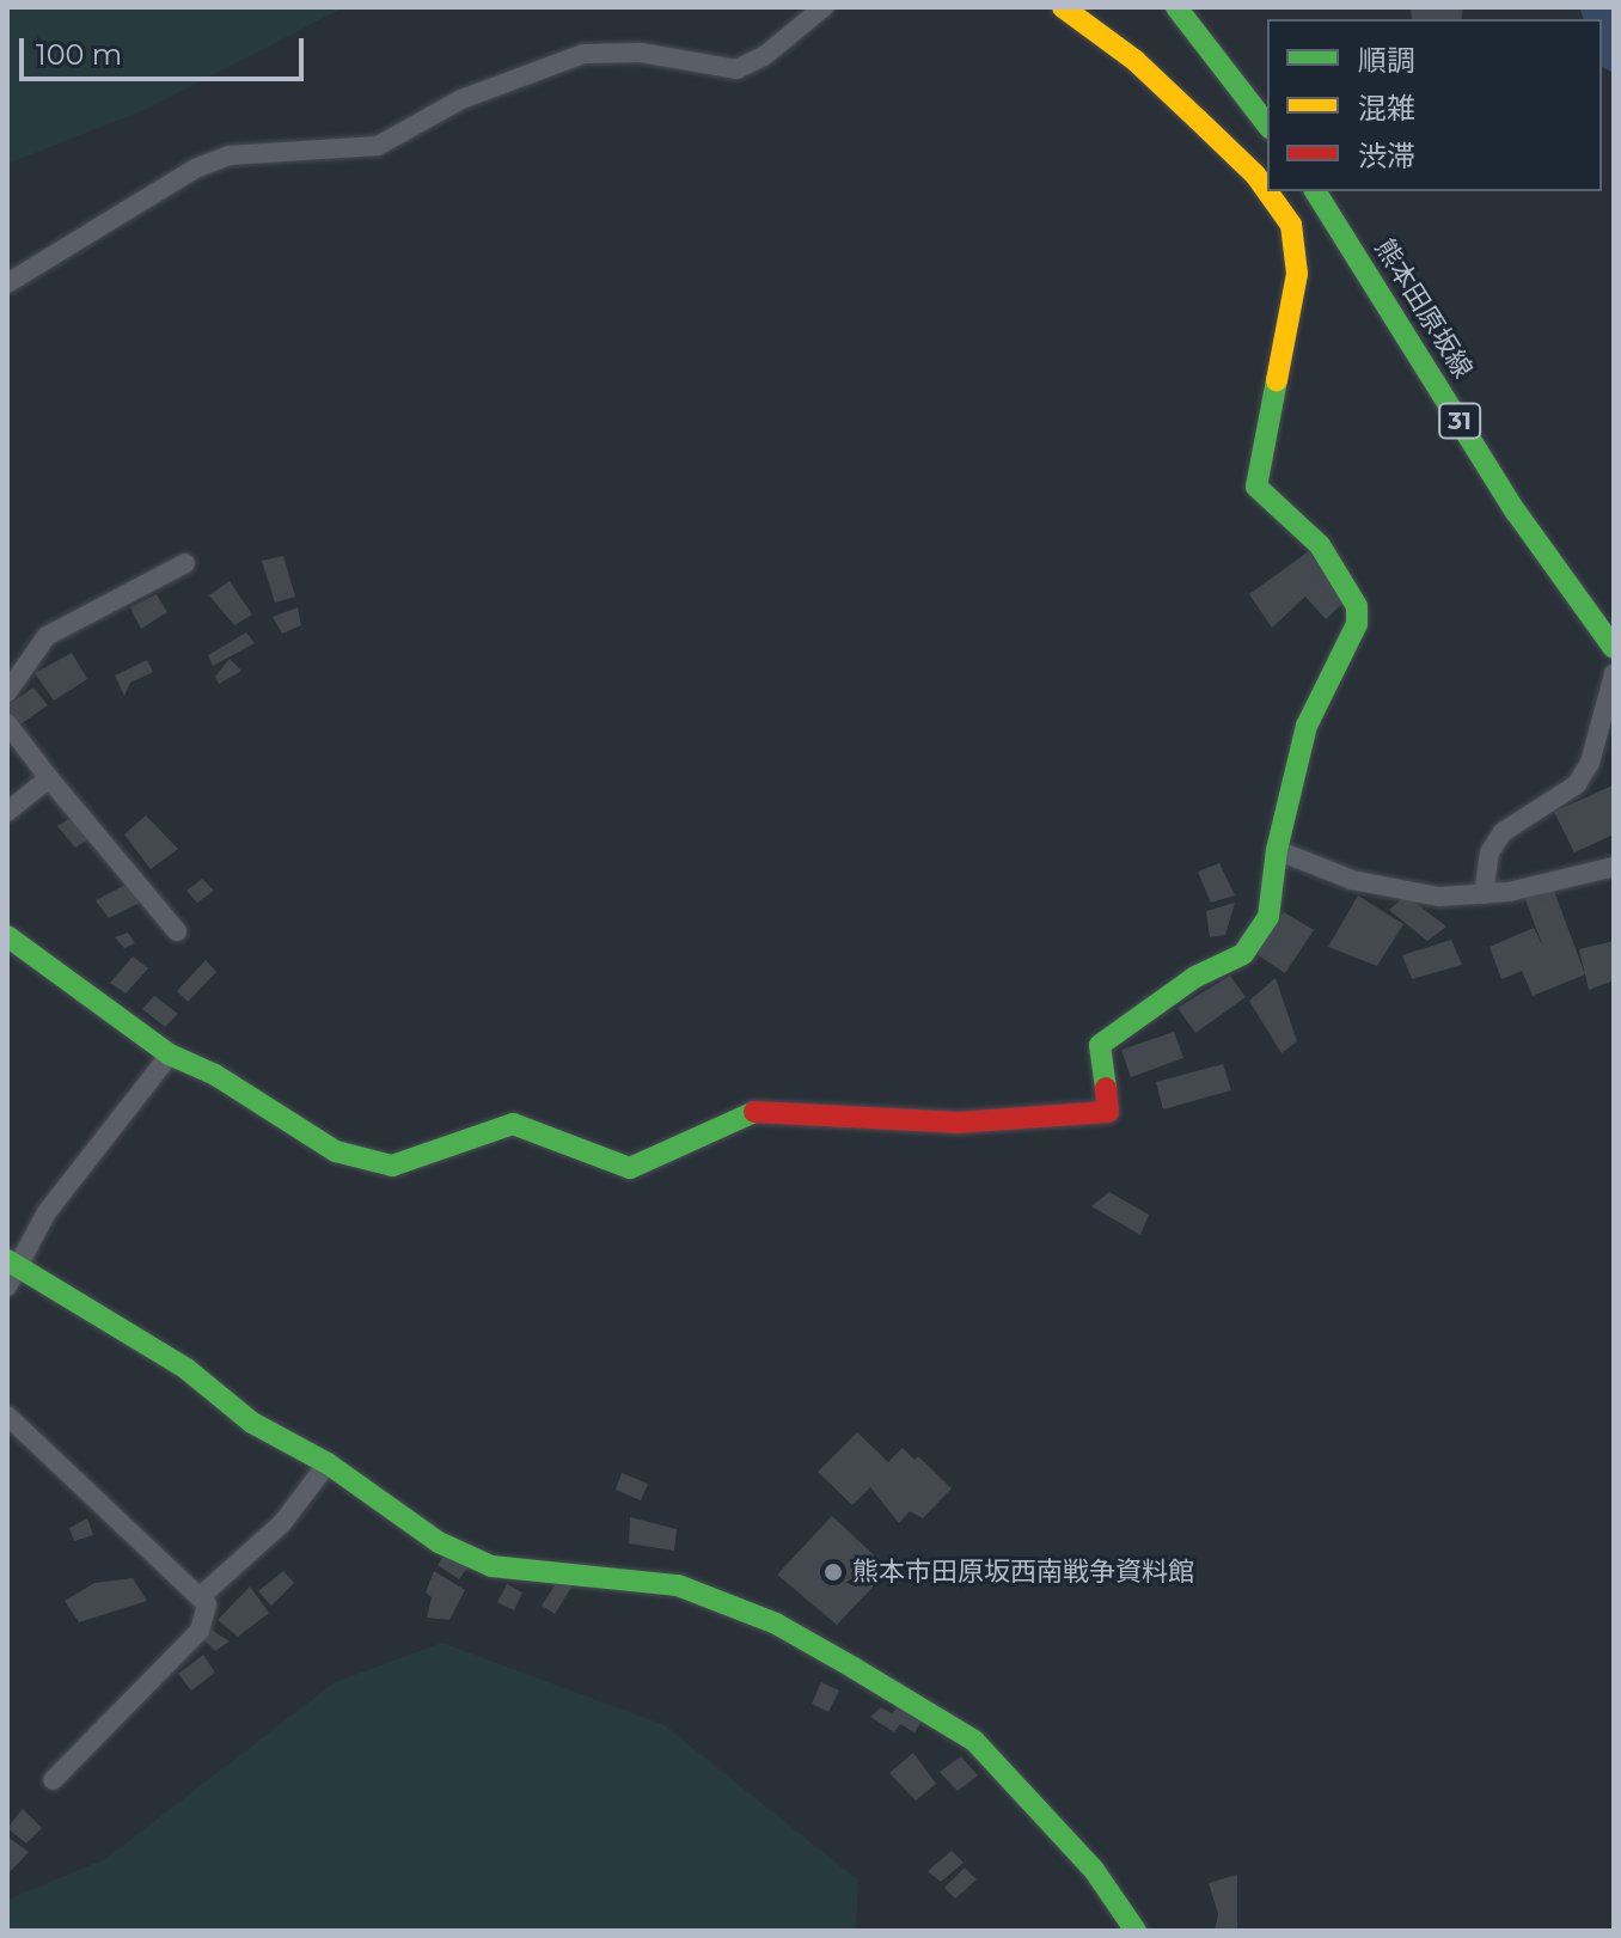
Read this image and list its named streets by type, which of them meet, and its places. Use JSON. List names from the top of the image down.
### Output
{
  "streets": {
    "street": ["熊本田原坂線", "31"]
  },
  "places": ["熊本市田原坂西南戦争資料館"],
  "legend": ["順調", "混雑", "渋滞"],
  "scale_bar": "100 m"
}
